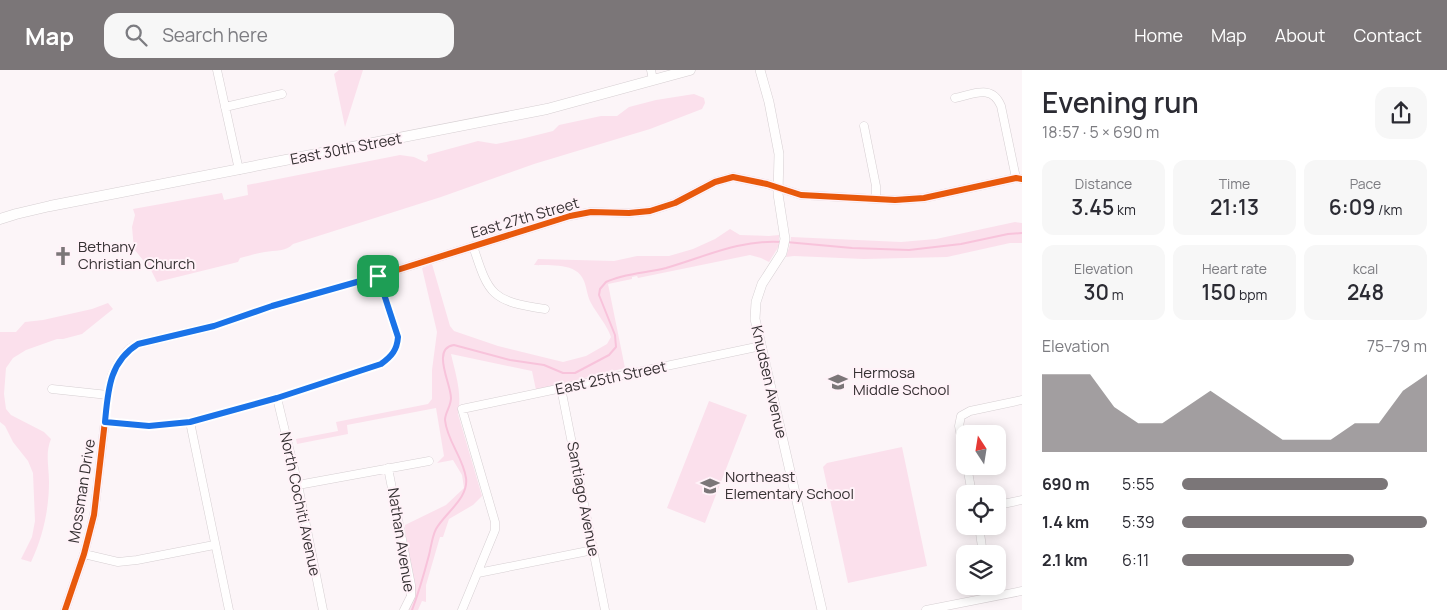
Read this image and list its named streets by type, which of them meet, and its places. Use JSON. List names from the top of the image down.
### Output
{
  "streets": {
    "main road": ["East 30th Street"],
    "street": [
      "East 27th Street",
      "East 25th Street",
      "Knudsen Avenue",
      "Mossman Drive",
      "Santiago Avenue",
      "North Cochiti Avenue",
      "Nathan Avenue"
    ]
  },
  "crossings": [
    ["East 27th Street", "Knudsen Avenue"],
    ["East 27th Street", "Mossman Drive"],
    ["East 25th Street", "Knudsen Avenue"],
    ["East 25th Street", "Santiago Avenue"]
  ],
  "places": {
    "church": ["Bethany Christian Church"],
    "school or university": ["Hermosa Middle School", "Northeast Elementary School"]
  },
  "north": "top",
  "page": {
    "header": "Map",
    "search": "Search here",
    "nav": [
      "Home",
      "Map",
      "About",
      "Contact"
    ],
    "heading": ["Evening run", "18:57 · 5 × 690 m"],
    "stats": [
      ["Distance", "3.45 km"],
      ["Time", "21:13"],
      ["Pace", "6:09 /km"],
      ["Elevation", "30 m"],
      ["Heart rate", "150 bpm"],
      ["kcal", "248"]
    ],
    "chart": ["Elevation", "75–79 m"],
    "list": [
      {
        "name": "690 m",
        "note": "5:55"
      },
      {
        "name": "1.4 km",
        "note": "5:39"
      },
      {
        "name": "2.1 km",
        "note": "6:11"
      }
    ]
  }
}
